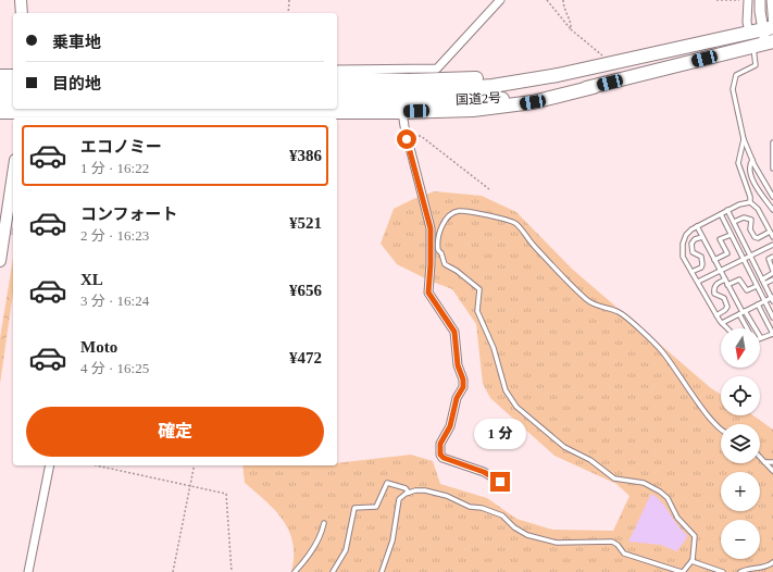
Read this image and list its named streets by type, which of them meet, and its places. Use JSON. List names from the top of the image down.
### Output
{
  "streets": {
    "highway": ["国道2号"]
  },
  "north": "bottom",
  "page": {
    "banner": ["乗車地", "目的地"],
    "list": [
      {
        "name": "エコノミー",
        "note": "1 分 · 16:22",
        "value": "¥386"
      },
      {
        "name": "コンフォート",
        "note": "2 分 · 16:23",
        "value": "¥521"
      },
      {
        "name": "XL",
        "note": "3 分 · 16:24",
        "value": "¥656"
      },
      {
        "name": "Moto",
        "note": "4 分 · 16:25",
        "value": "¥472"
      }
    ],
    "map_buttons": ["+", "−"],
    "buttons": "確定",
    "bubble": "1 分"
  }
}
